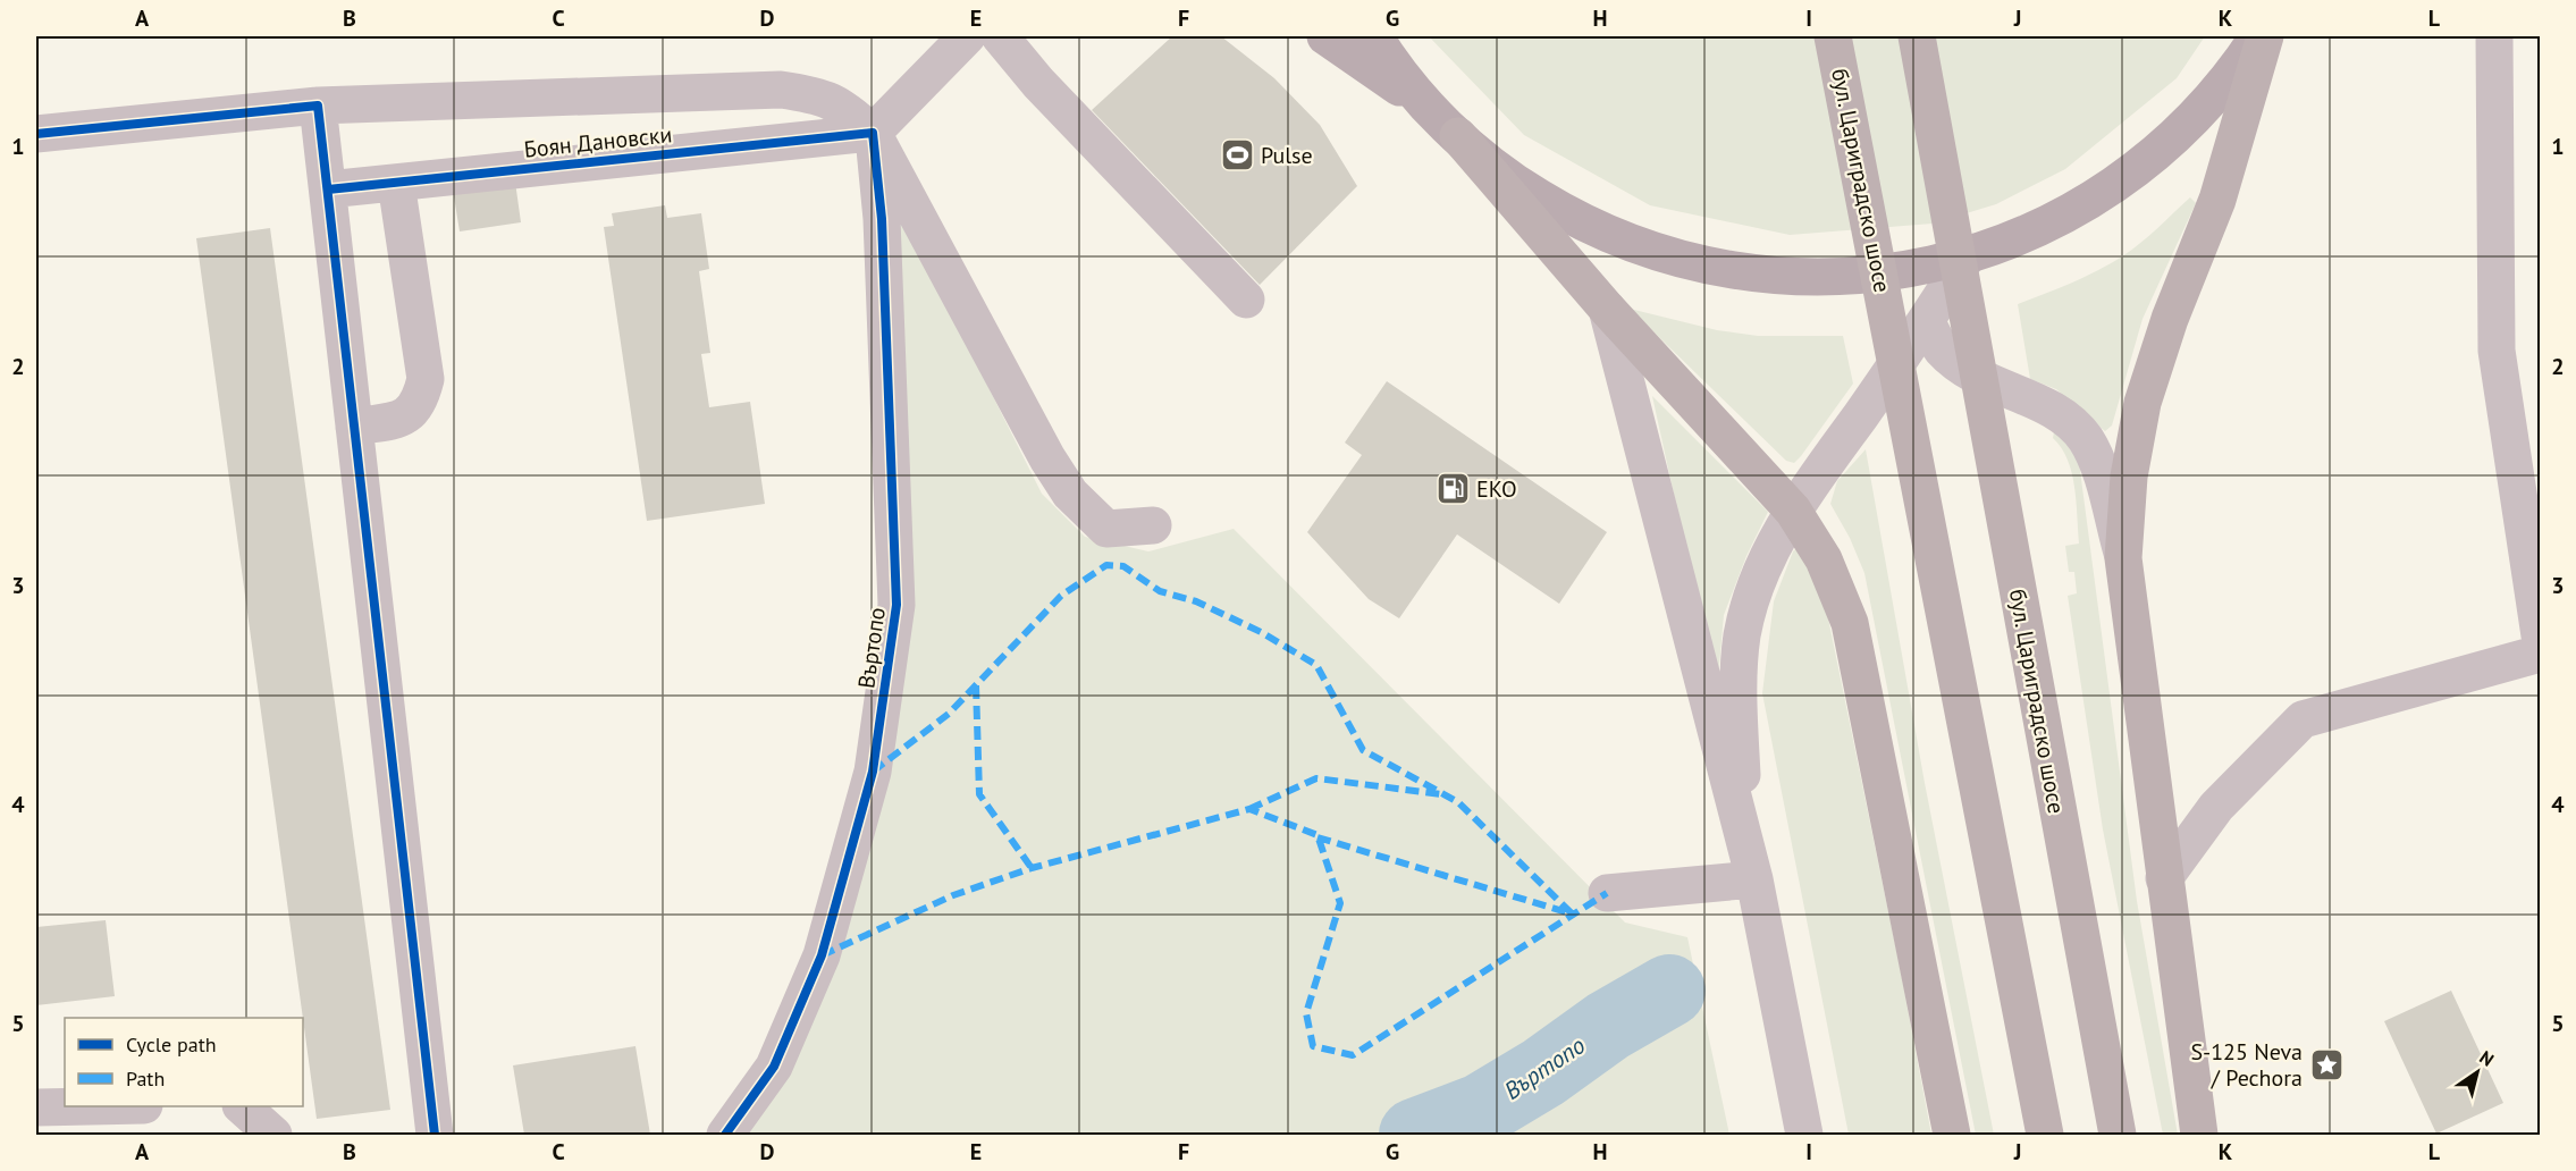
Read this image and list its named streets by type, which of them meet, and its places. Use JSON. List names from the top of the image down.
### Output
{
  "streets": {
    "highway": ["бул. Цариградско шосе"],
    "street": ["Боян Дановски", "Въртопо"]
  },
  "crossings": [
    ["Боян Дановски", "Въртопо"]
  ],
  "water": ["Въртопо"],
  "places": {
    "sports": ["Pulse"],
    "fuel station": ["EKO"],
    "place": ["S-125 Neva / Pechora"]
  },
  "legend": ["Cycle path", "Path"],
  "north": "top right",
  "grid": {
    "columns": [
      "A",
      "B",
      "C",
      "D",
      "E",
      "F",
      "G",
      "H",
      "I",
      "J",
      "K",
      "L"
    ],
    "rows": [
      "1",
      "2",
      "3",
      "4",
      "5"
    ]
  }
}
